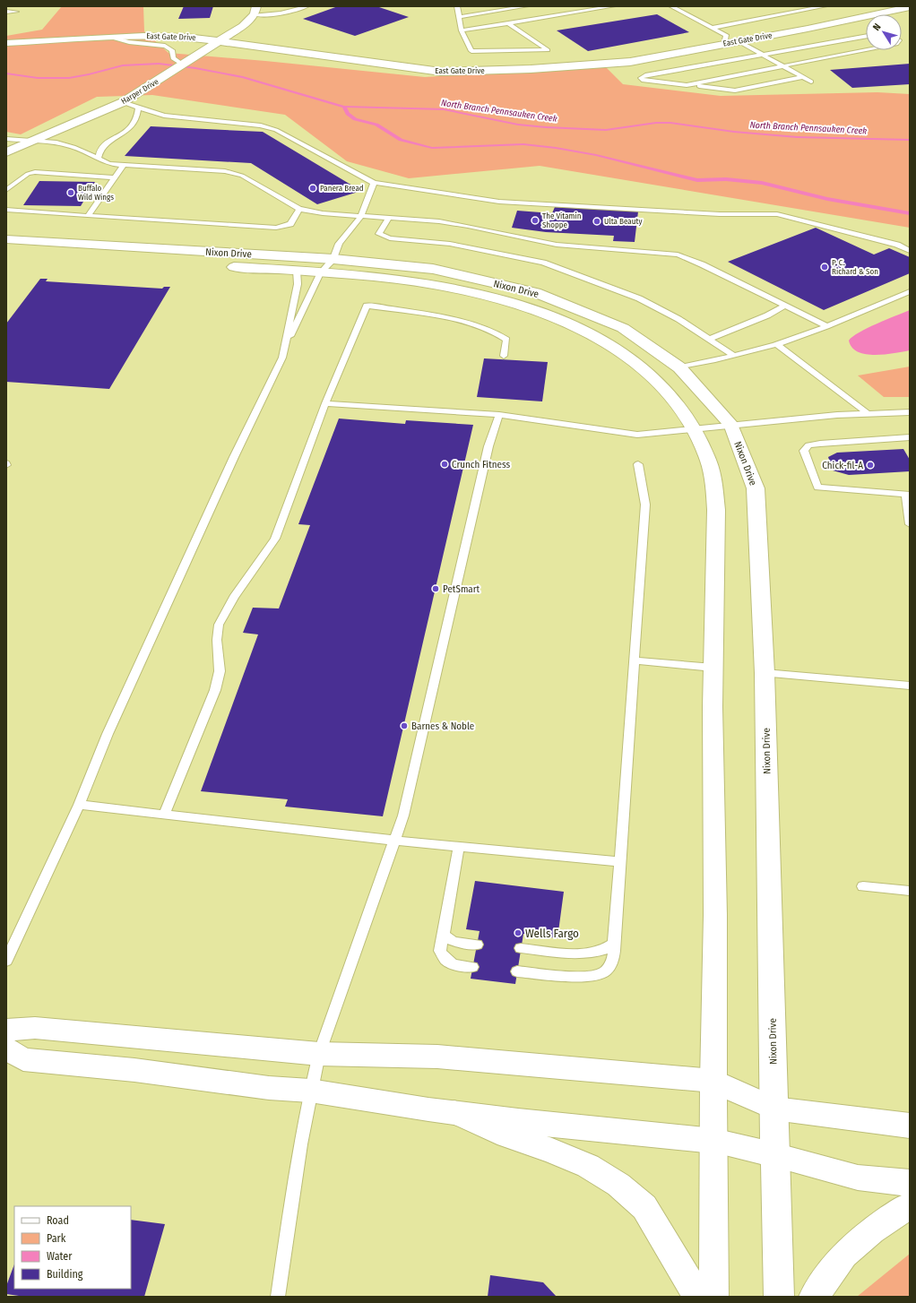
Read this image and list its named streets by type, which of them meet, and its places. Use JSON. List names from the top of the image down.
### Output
{
  "streets": {
    "main road": ["East Gate Drive", "Harper Drive", "Nixon Drive"]
  },
  "crossings": [
    ["East Gate Drive", "Harper Drive"]
  ],
  "water": ["North Branch Pennsauken Creek"],
  "places": [
    "Panera Bread",
    "Buffalo Wild Wings",
    "The Vitamin Shoppe",
    "Ulta Beauty",
    "P. C. Richard & Son",
    "Crunch Fitness",
    "Chick-fil-A",
    "PetSmart",
    "Barnes & Noble",
    "Wells Fargo"
  ],
  "legend": [
    "Road",
    "Park",
    "Water",
    "Building"
  ],
  "north": "top left"
}
